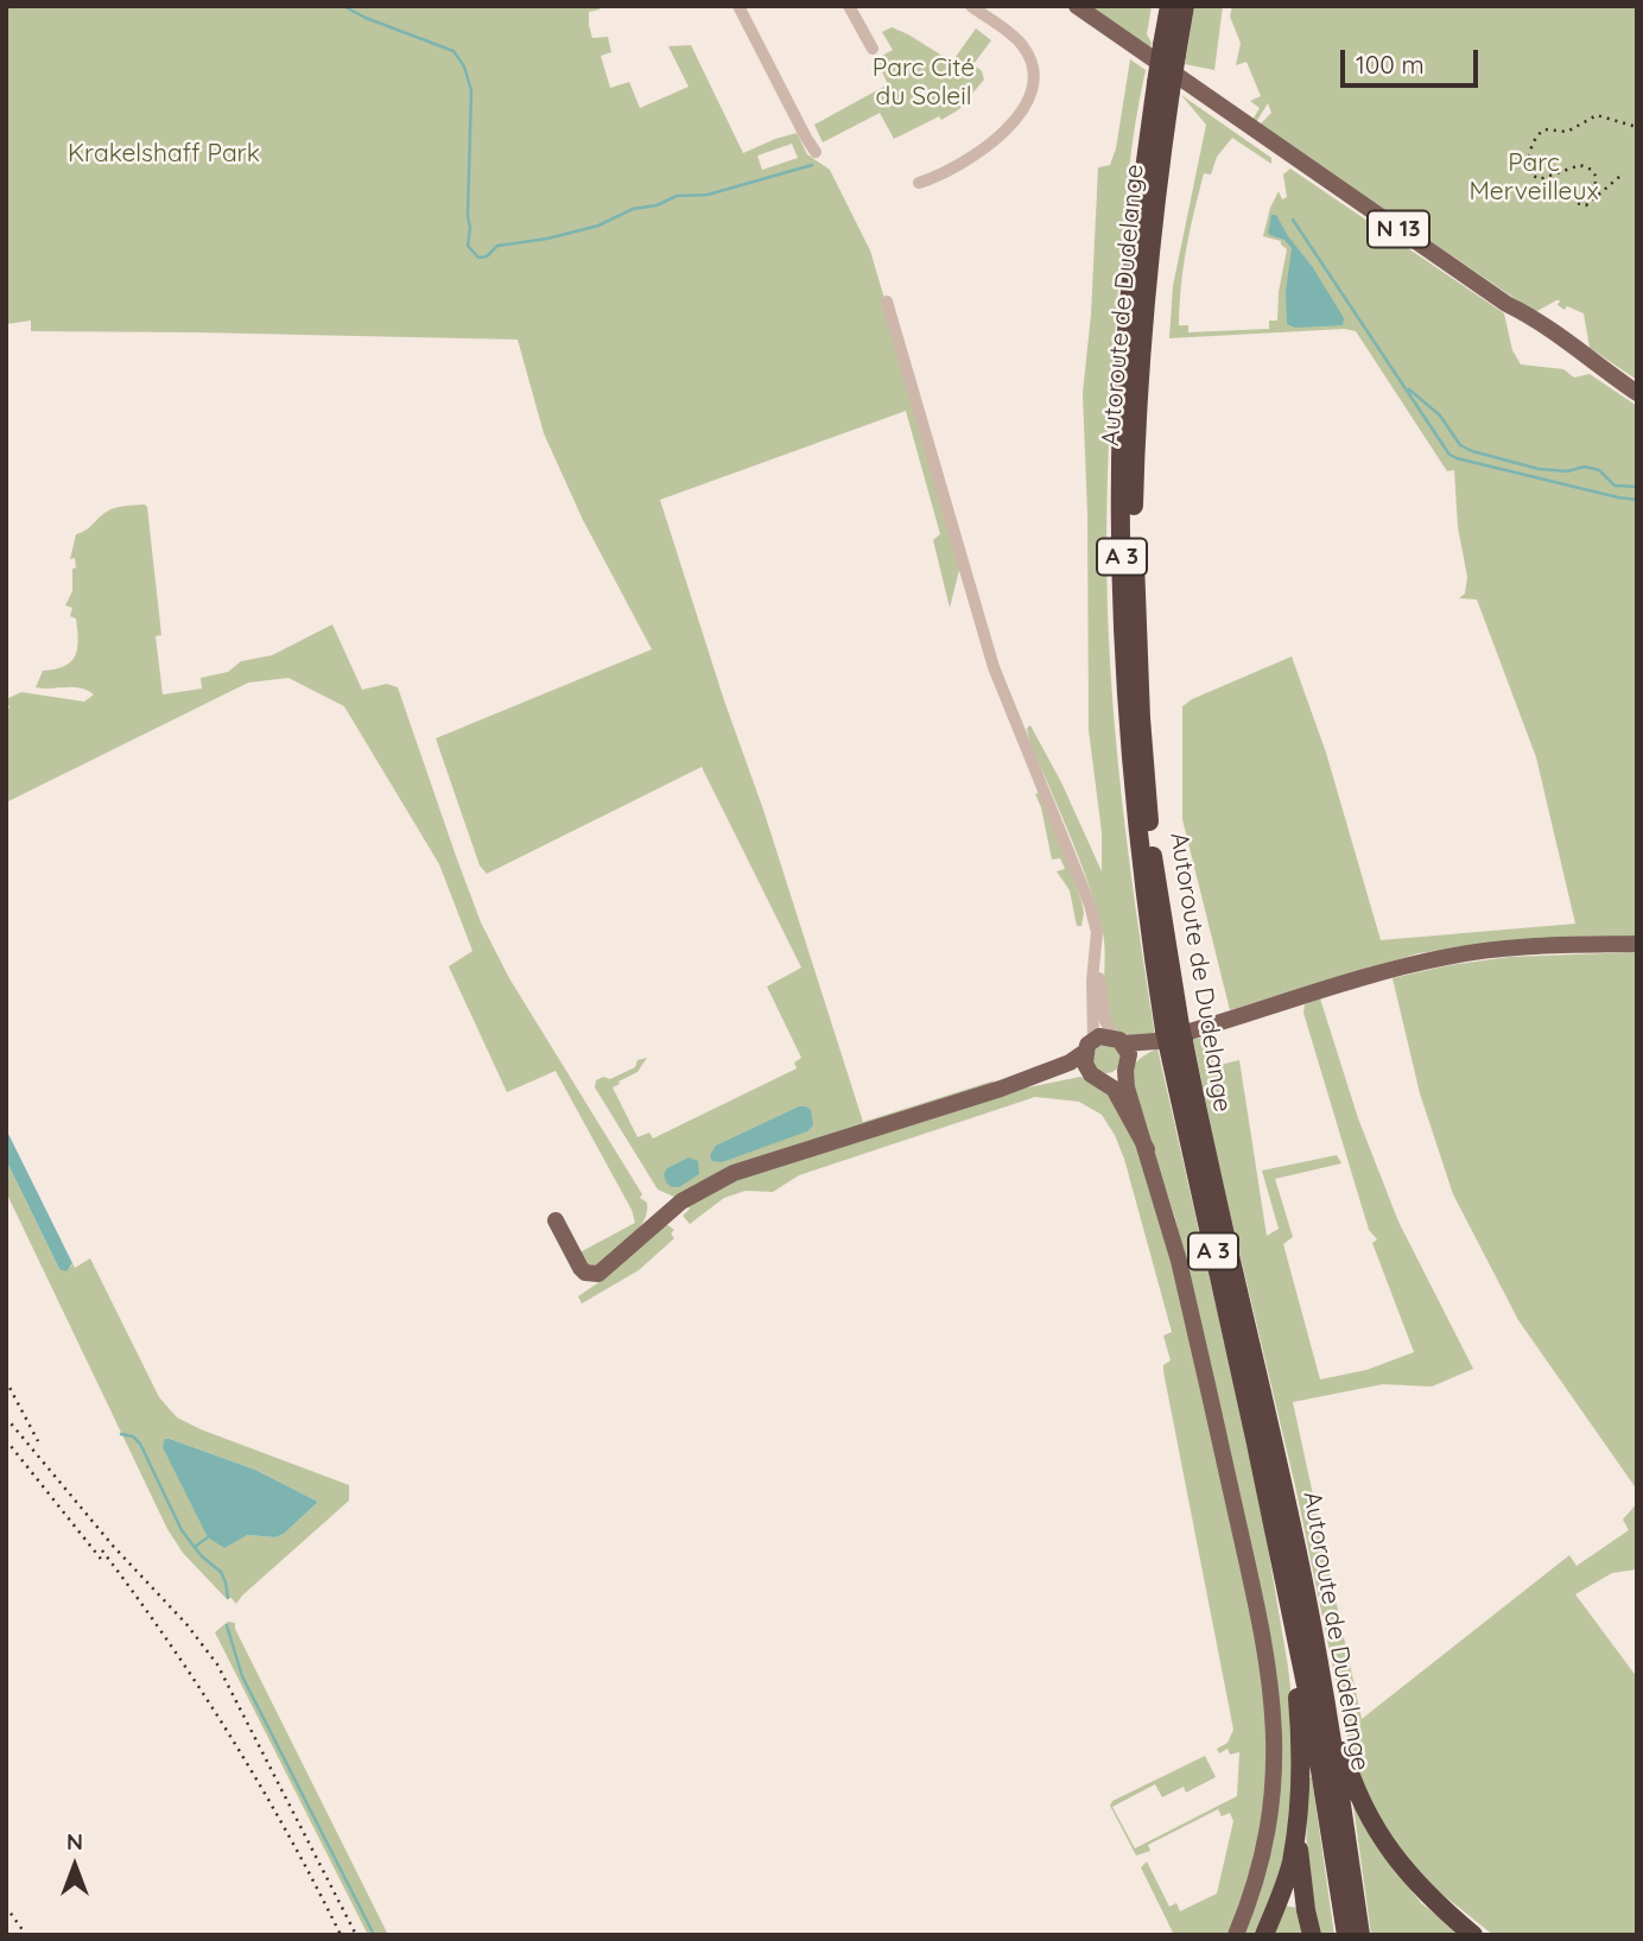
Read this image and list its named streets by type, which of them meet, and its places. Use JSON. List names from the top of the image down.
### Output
{
  "streets": {
    "highway": ["Autoroute de Dudelange", "A 3"],
    "main road": ["N 13"]
  },
  "crossings": [
    ["Autoroute de Dudelange", "A 3"]
  ],
  "parks": ["Parc Cité du Soleil", "Krakelshaff Park", "Parc Merveilleux"],
  "scale_bar": "100 m",
  "north": "top"
}
